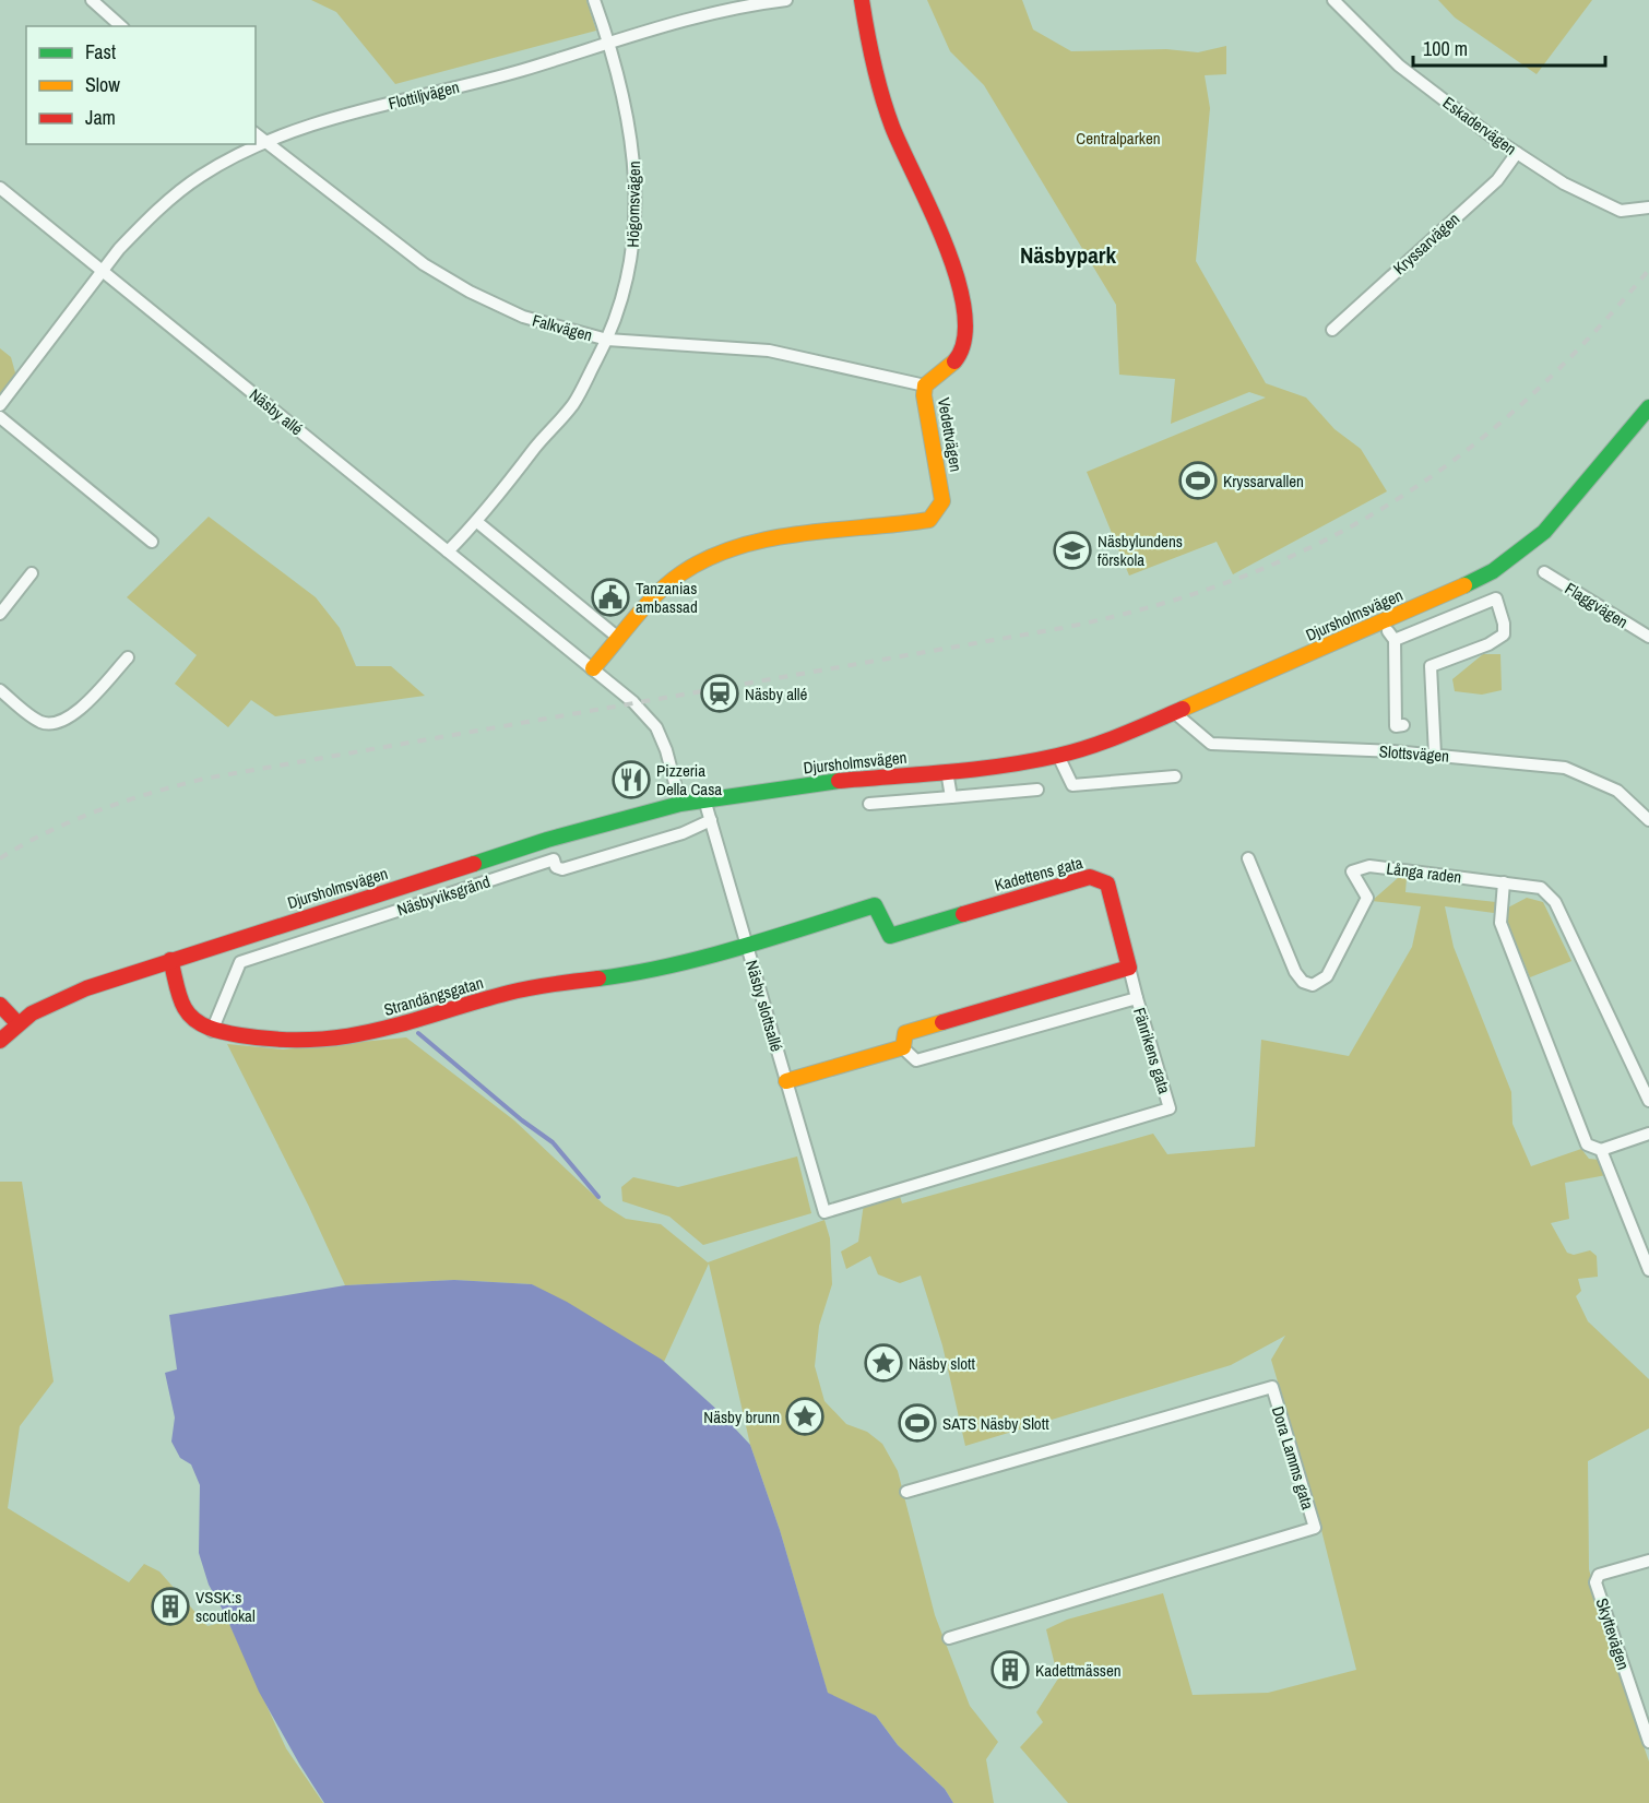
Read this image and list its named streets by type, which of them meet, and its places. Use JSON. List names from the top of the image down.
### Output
{
  "streets": {
    "street": [
      "Flottiljvägen",
      "Eskadervägen",
      "Högomsvägen",
      "Kryssarvägen",
      "Falkvägen",
      "Näsby allé",
      "Vedettvägen",
      "Flaggvägen",
      "Djursholmsvägen",
      "Slottsvägen",
      "Långa raden",
      "Kadettens gata",
      "Näsbyviksgränd",
      "Strandängsgatan",
      "Näsby slottsallé",
      "Fänrikens gata",
      "Dora Lamms gata",
      "Skyttevägen"
    ]
  },
  "crossings": [
    ["Flottiljvägen", "Högomsvägen"],
    ["Flottiljvägen", "Falkvägen"],
    ["Flottiljvägen", "Näsby allé"],
    ["Eskadervägen", "Kryssarvägen"],
    ["Högomsvägen", "Falkvägen"],
    ["Högomsvägen", "Näsby allé"],
    ["Falkvägen", "Vedettvägen"],
    ["Näsby allé", "Vedettvägen"],
    ["Näsby allé", "Djursholmsvägen"],
    ["Djursholmsvägen", "Slottsvägen"],
    ["Djursholmsvägen", "Strandängsgatan"],
    ["Djursholmsvägen", "Näsby slottsallé"],
    ["Kadettens gata", "Strandängsgatan"],
    ["Kadettens gata", "Näsby slottsallé"],
    ["Näsbyviksgränd", "Strandängsgatan"],
    ["Näsbyviksgränd", "Näsby slottsallé"],
    ["Strandängsgatan", "Näsby slottsallé"],
    ["Näsby slottsallé", "Fänrikens gata"]
  ],
  "districts": ["Näsbypark"],
  "parks": ["Centralparken"],
  "places": {
    "sports": ["Kryssarvallen", "SATS Näsby Slott"],
    "school or university": ["Näsbylundens förskola"],
    "public building": ["Tanzanias ambassad"],
    "station": ["Näsby allé"],
    "restaurant": ["Pizzeria Della Casa"],
    "place": ["Näsby slott", "Näsby brunn"],
    "building": ["VSSK:s scoutlokal", "Kadettmässen"]
  },
  "legend": ["Fast", "Slow", "Jam"],
  "scale_bar": "100 m"
}
